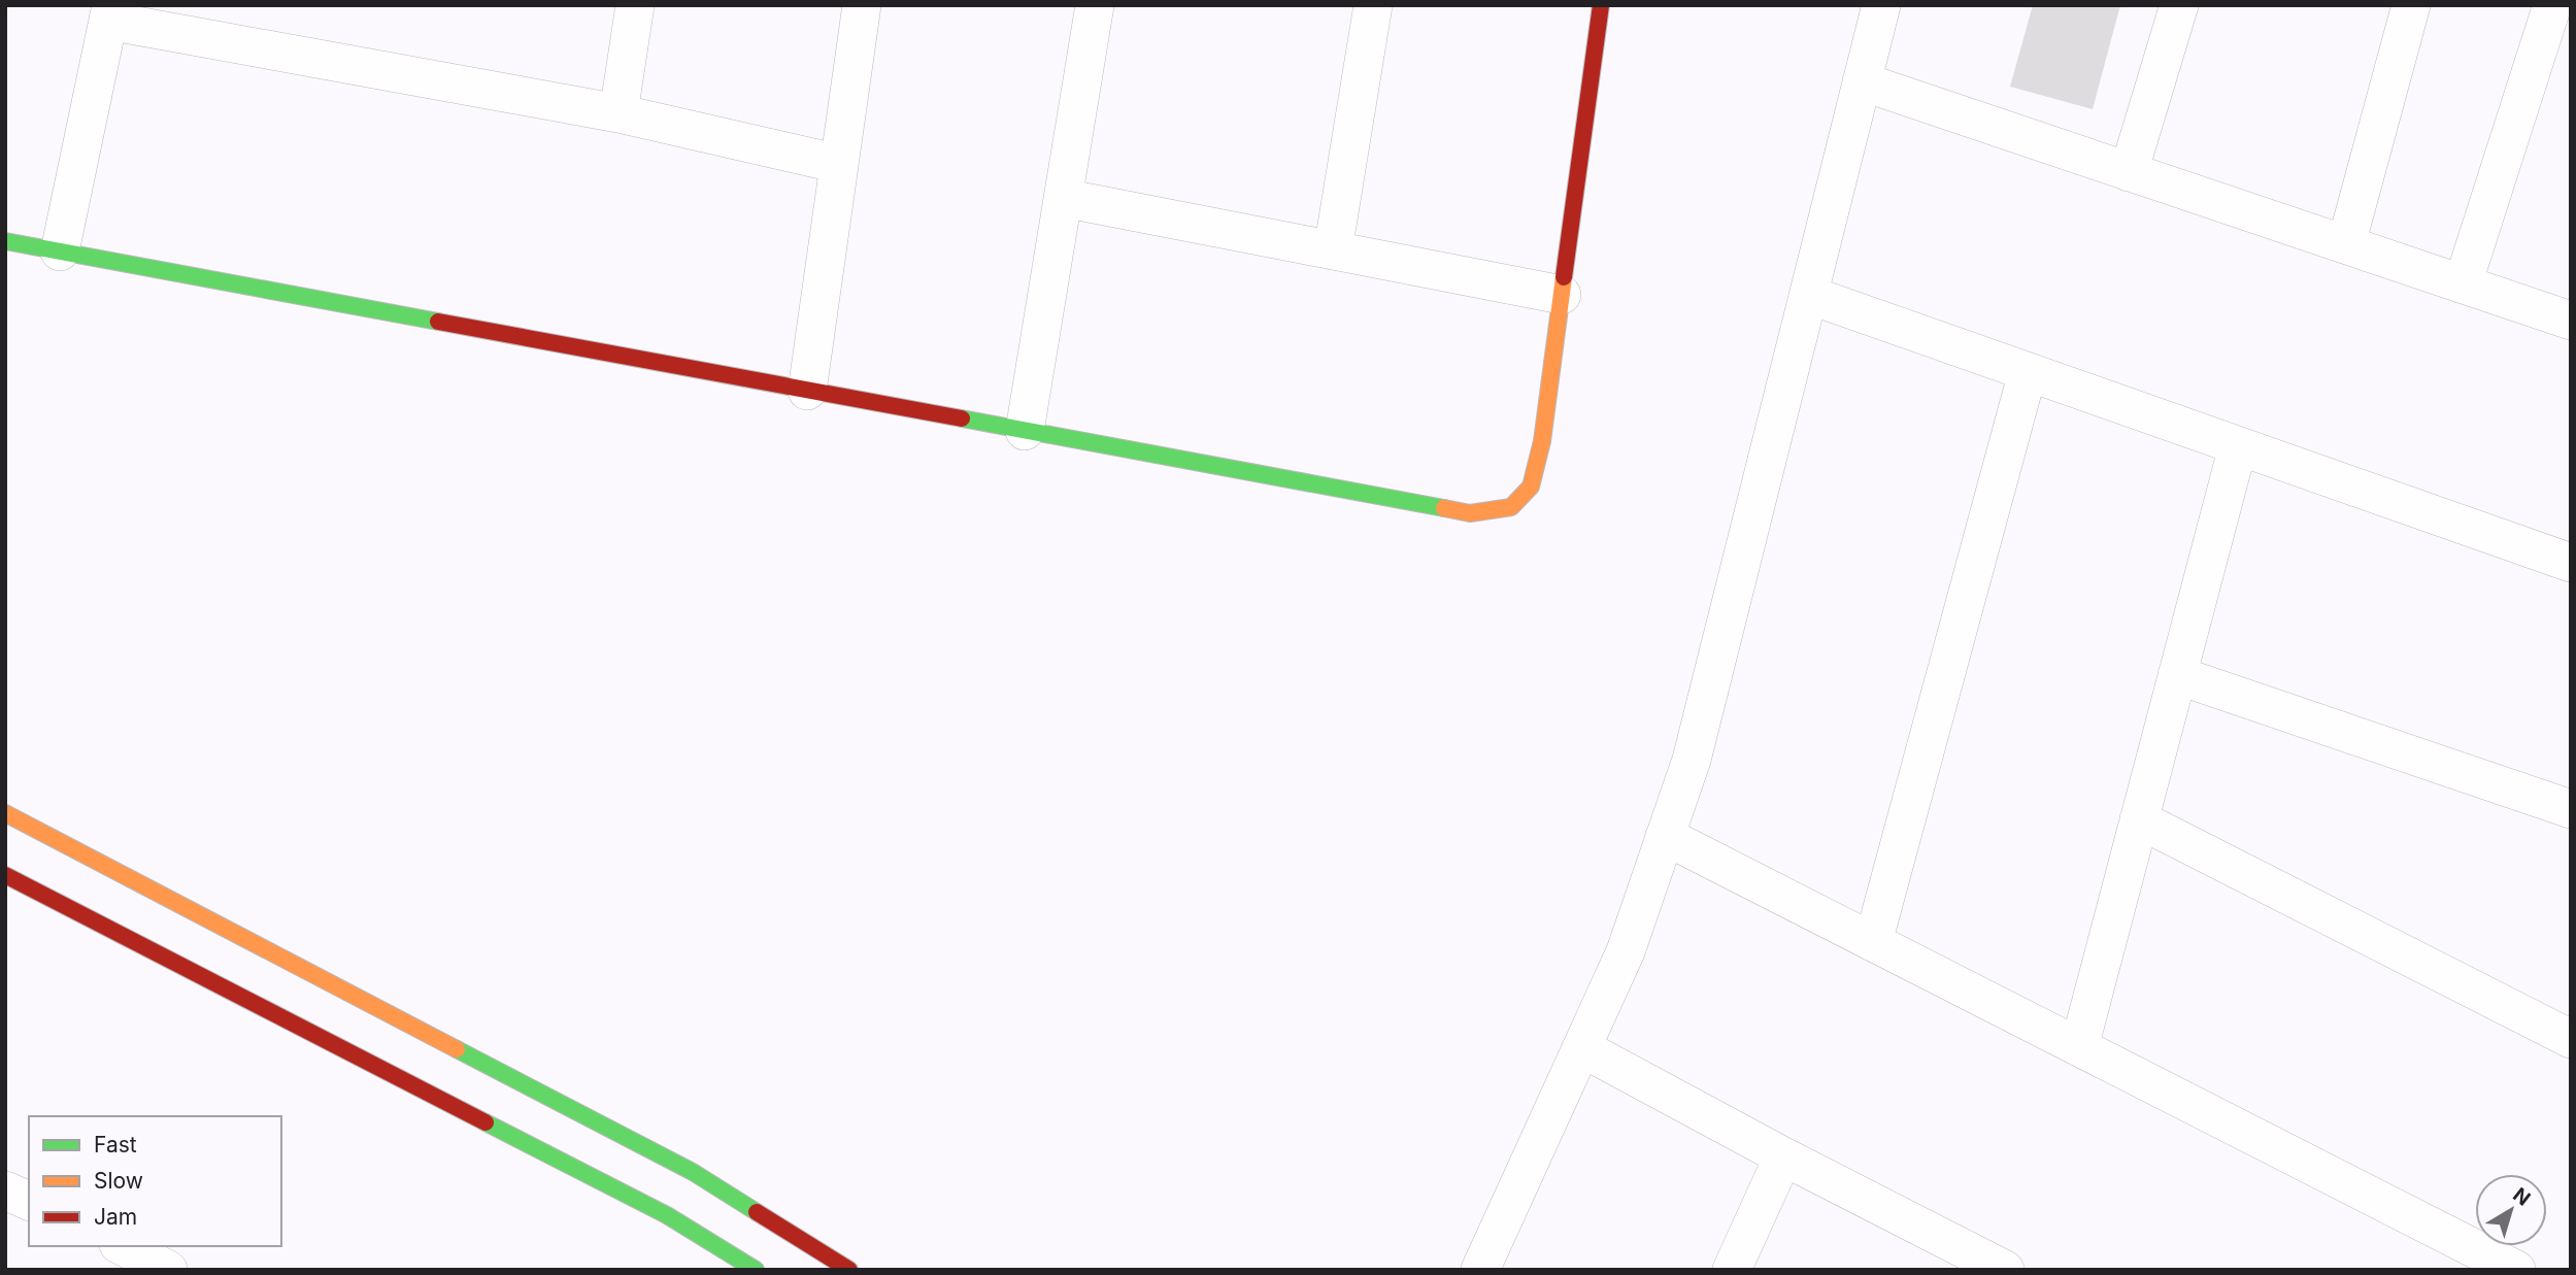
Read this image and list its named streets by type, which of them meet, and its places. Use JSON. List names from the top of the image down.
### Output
{
  "legend": ["Fast", "Slow", "Jam"],
  "north": "top right"
}
